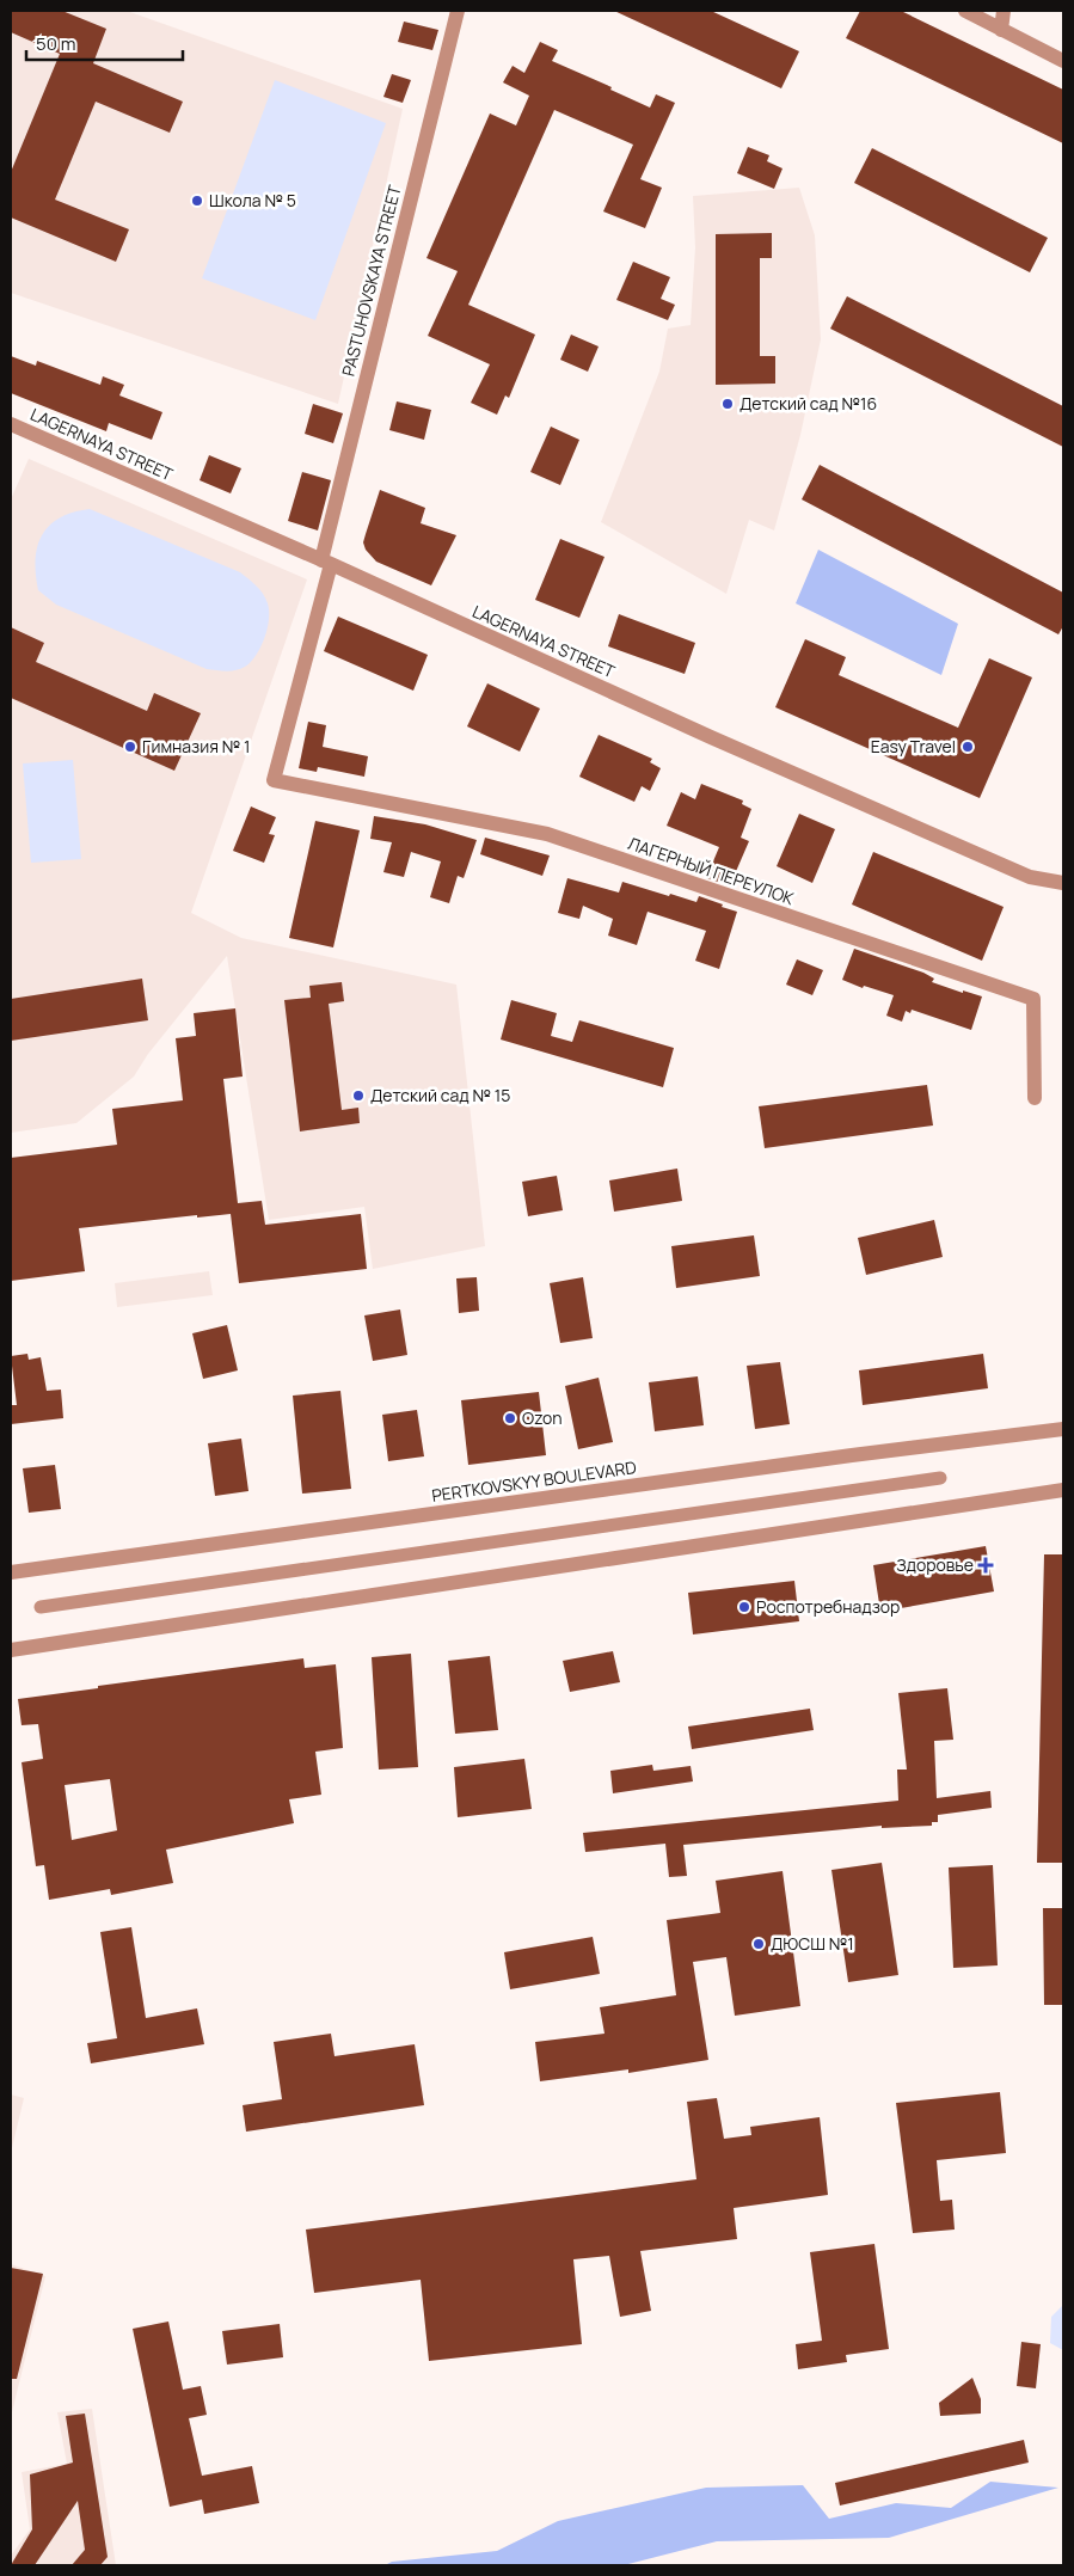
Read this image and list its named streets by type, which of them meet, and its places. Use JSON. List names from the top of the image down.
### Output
{
  "streets": {
    "street": [
      "PASTUHOVSKAYA STREET",
      "LAGERNAYA STREET",
      "ЛАГЕРНЫЙ ПЕРЕУЛОК",
      "PERTKOVSKYY BOULEVARD"
    ]
  },
  "crossings": [
    ["PASTUHOVSKAYA STREET", "LAGERNAYA STREET"],
    ["PASTUHOVSKAYA STREET", "ЛАГЕРНЫЙ ПЕРЕУЛОК"]
  ],
  "places": {
    "other": [
      "Школа № 5",
      "Детский сад №16",
      "Гимназия № 1",
      "Easy Travel",
      "Детский сад № 15",
      "Ozon",
      "Роспотребнадзор",
      "ДЮСШ №1"
    ],
    "health": ["Здоровье"]
  },
  "scale_bar": "50 m"
}
